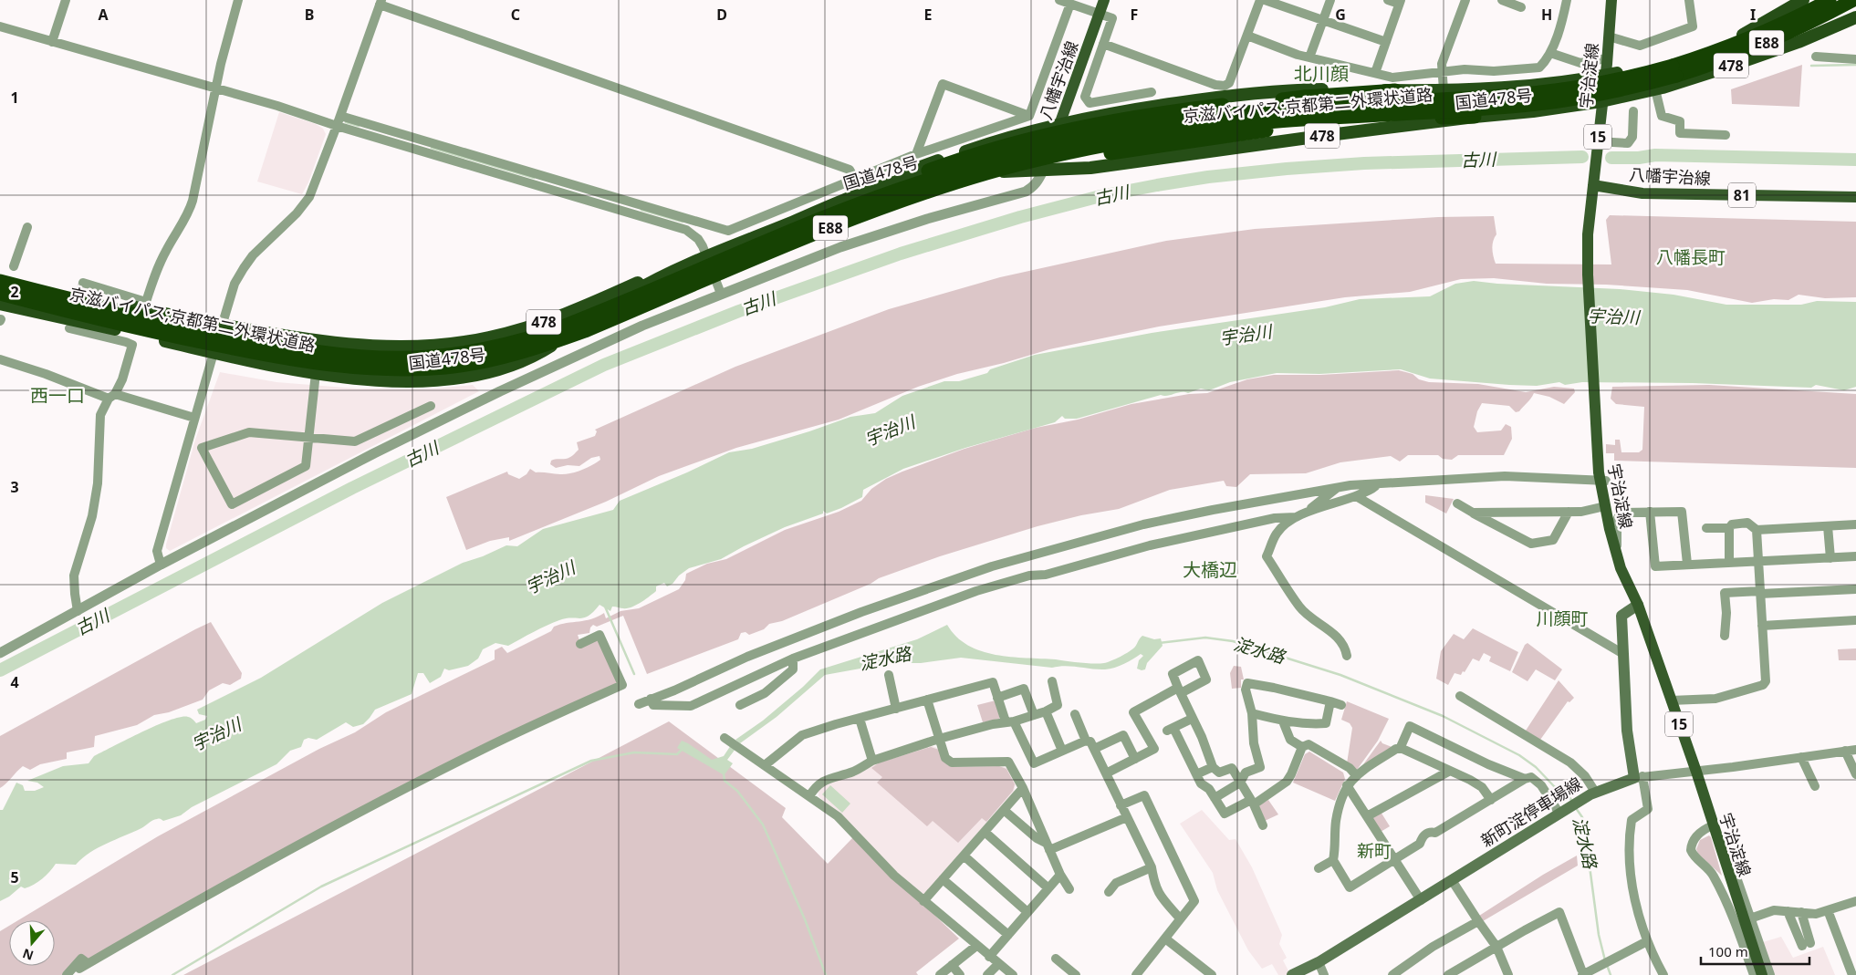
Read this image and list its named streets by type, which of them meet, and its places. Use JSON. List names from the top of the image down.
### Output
{
  "streets": {
    "highway": [
      "E88",
      "478",
      "国道478号",
      "京滋バイパス;京都第二外環状道路"
    ],
    "main road": [
      "宇治淀線",
      "八幡宇治線",
      "15",
      "81",
      "新町淀停車場線"
    ]
  },
  "crossings": [
    ["E88", "京滋バイパス;京都第二外環状道路"],
    ["宇治淀線", "八幡宇治線"],
    ["宇治淀線", "国道478号"],
    ["八幡宇治線", "国道478号"]
  ],
  "districts": [
    "北川顔",
    "八幡長町",
    "西一口",
    "大橋辺",
    "川顔町",
    "新町"
  ],
  "water": ["古川", "宇治川", "淀水路"],
  "scale_bar": "100 m",
  "north": "bottom",
  "grid": {
    "columns": [
      "A",
      "B",
      "C",
      "D",
      "E",
      "F",
      "G",
      "H",
      "I"
    ],
    "rows": [
      "1",
      "2",
      "3",
      "4",
      "5"
    ]
  }
}
